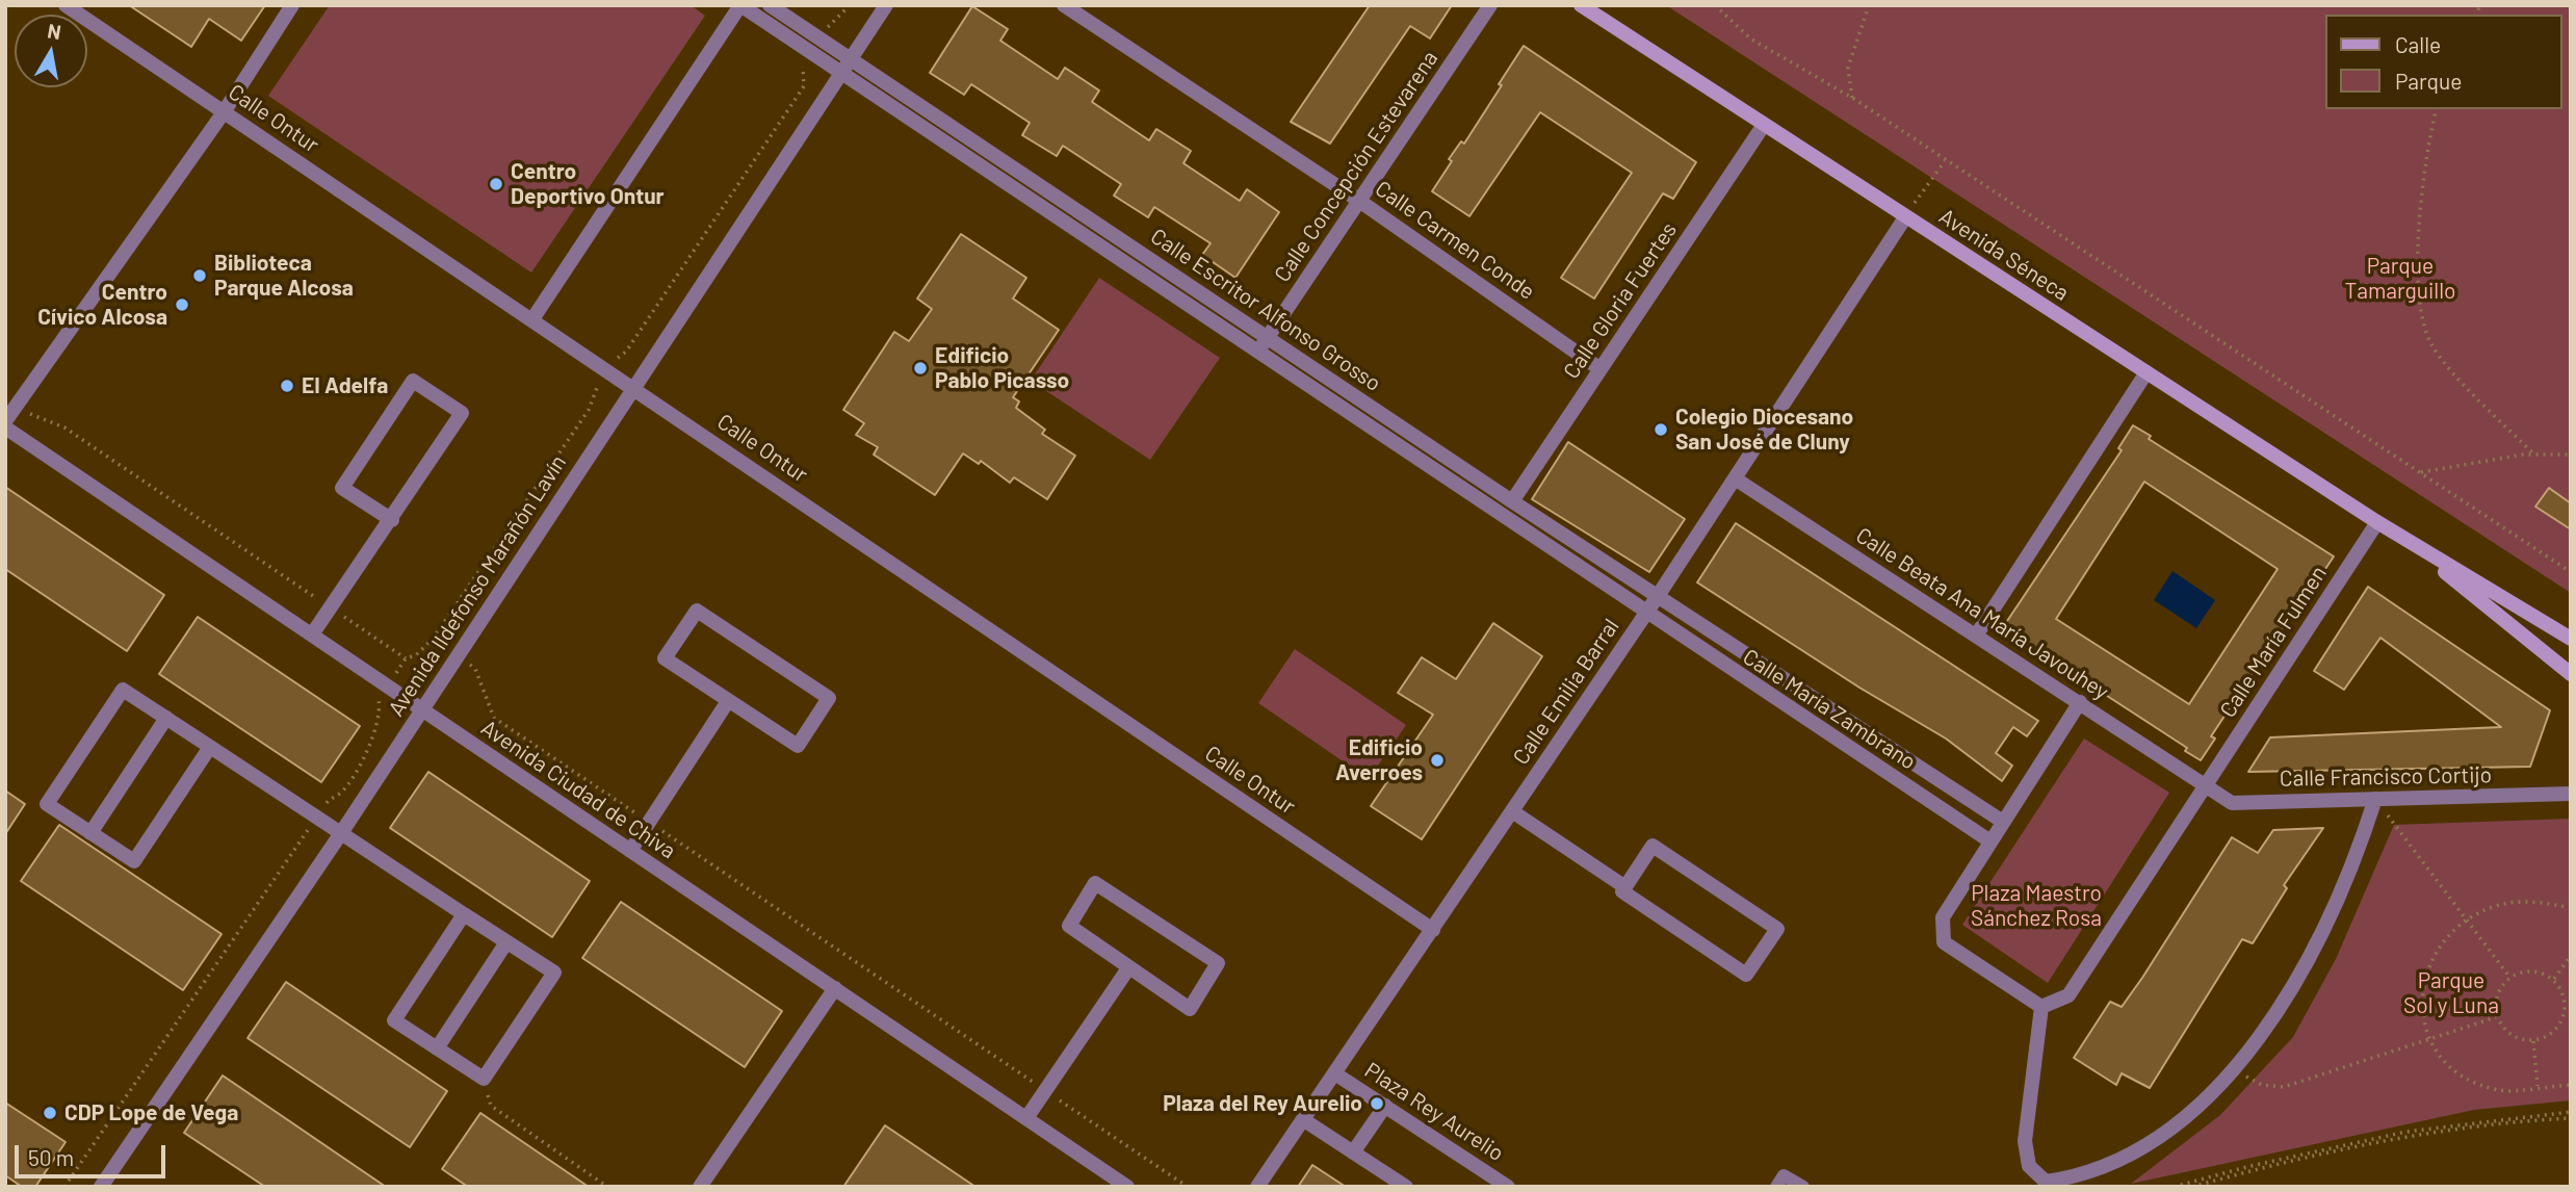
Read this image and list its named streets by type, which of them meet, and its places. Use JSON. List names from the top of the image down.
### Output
{
  "streets": {
    "street": [
      "Calle Ontur",
      "Calle Concepción Estevarena",
      "Calle Carmen Conde",
      "Avenida Séneca",
      "Calle Gloria Fuertes",
      "Calle Escritor Alfonso Grosso",
      "Avenida Ildefonso Marañón Lavín",
      "Calle Beata Ana María Javouhey",
      "Calle María Fulmen",
      "Calle Emilia Barral",
      "Calle María Zambrano",
      "Calle Francisco Cortijo",
      "Avenida Ciudad de Chiva",
      "Plaza Rey Aurelio"
    ]
  },
  "crossings": [
    ["Calle Ontur", "Avenida Ildefonso Marañón Lavín"],
    ["Calle Ontur", "Calle Emilia Barral"],
    ["Calle Concepción Estevarena", "Calle Carmen Conde"],
    ["Calle Concepción Estevarena", "Calle Escritor Alfonso Grosso"],
    ["Calle Carmen Conde", "Calle Gloria Fuertes"],
    ["Avenida Séneca", "Calle Gloria Fuertes"],
    ["Avenida Séneca", "Calle María Fulmen"],
    ["Avenida Séneca", "Calle Emilia Barral"],
    ["Calle Gloria Fuertes", "Calle Escritor Alfonso Grosso"],
    ["Calle Escritor Alfonso Grosso", "Avenida Ildefonso Marañón Lavín"],
    ["Calle Escritor Alfonso Grosso", "Calle Emilia Barral"],
    ["Calle Escritor Alfonso Grosso", "Calle María Zambrano"],
    ["Avenida Ildefonso Marañón Lavín", "Avenida Ciudad de Chiva"],
    ["Calle Beata Ana María Javouhey", "Calle María Fulmen"],
    ["Calle Beata Ana María Javouhey", "Calle Emilia Barral"],
    ["Calle Beata Ana María Javouhey", "Calle Francisco Cortijo"],
    ["Calle María Fulmen", "Calle Francisco Cortijo"],
    ["Calle Emilia Barral", "Calle María Zambrano"],
    ["Calle Emilia Barral", "Plaza Rey Aurelio"]
  ],
  "parks": ["Parque Tamarguillo", "Plaza Maestro Sánchez Rosa", "Parque Sol y Luna"],
  "places": [
    "Centro Deportivo Ontur",
    "Biblioteca Parque Alcosa",
    "Centro Cívico Alcosa",
    "Edificio Pablo Picasso",
    "EI Adelfa",
    "Colegio Diocesano San José de Cluny",
    "Edificio Averroes",
    "Plaza del Rey Aurelio",
    "CDP Lope de Vega"
  ],
  "legend": ["Calle", "Parque"],
  "scale_bar": "50 m",
  "north": "top"
}
